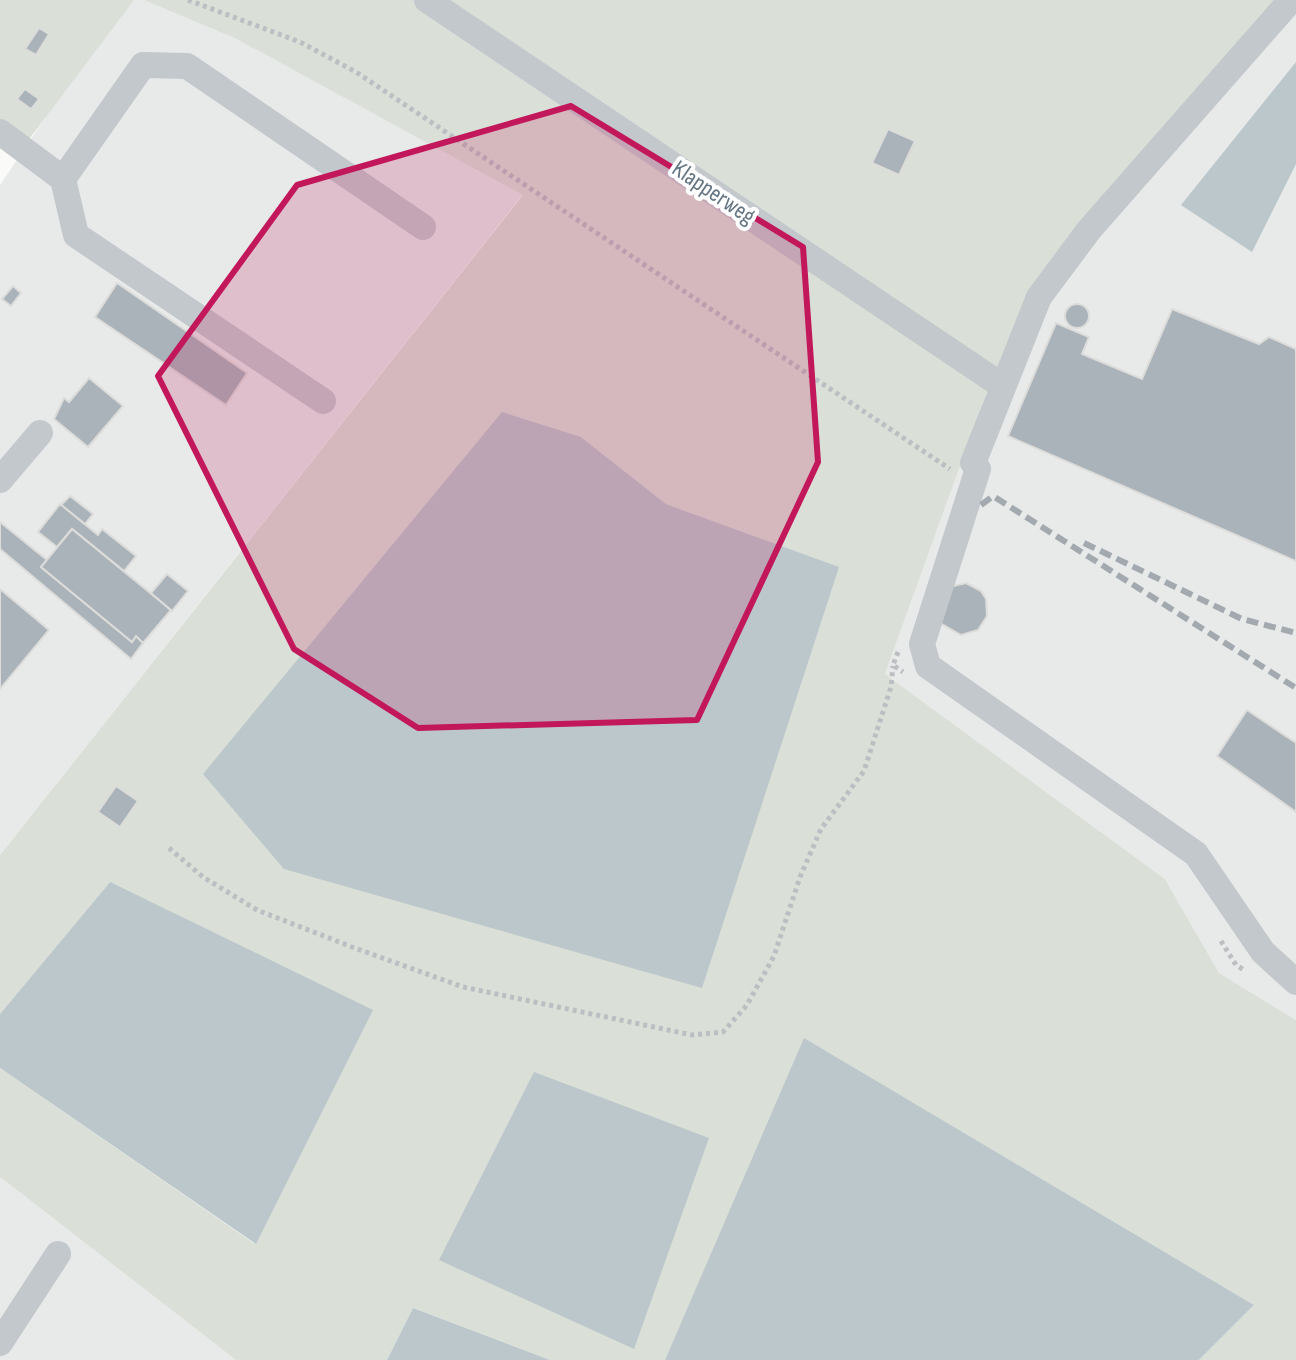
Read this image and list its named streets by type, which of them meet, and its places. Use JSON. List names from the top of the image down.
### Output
{
  "streets": {
    "street": ["Klapperweg"]
  }
}
